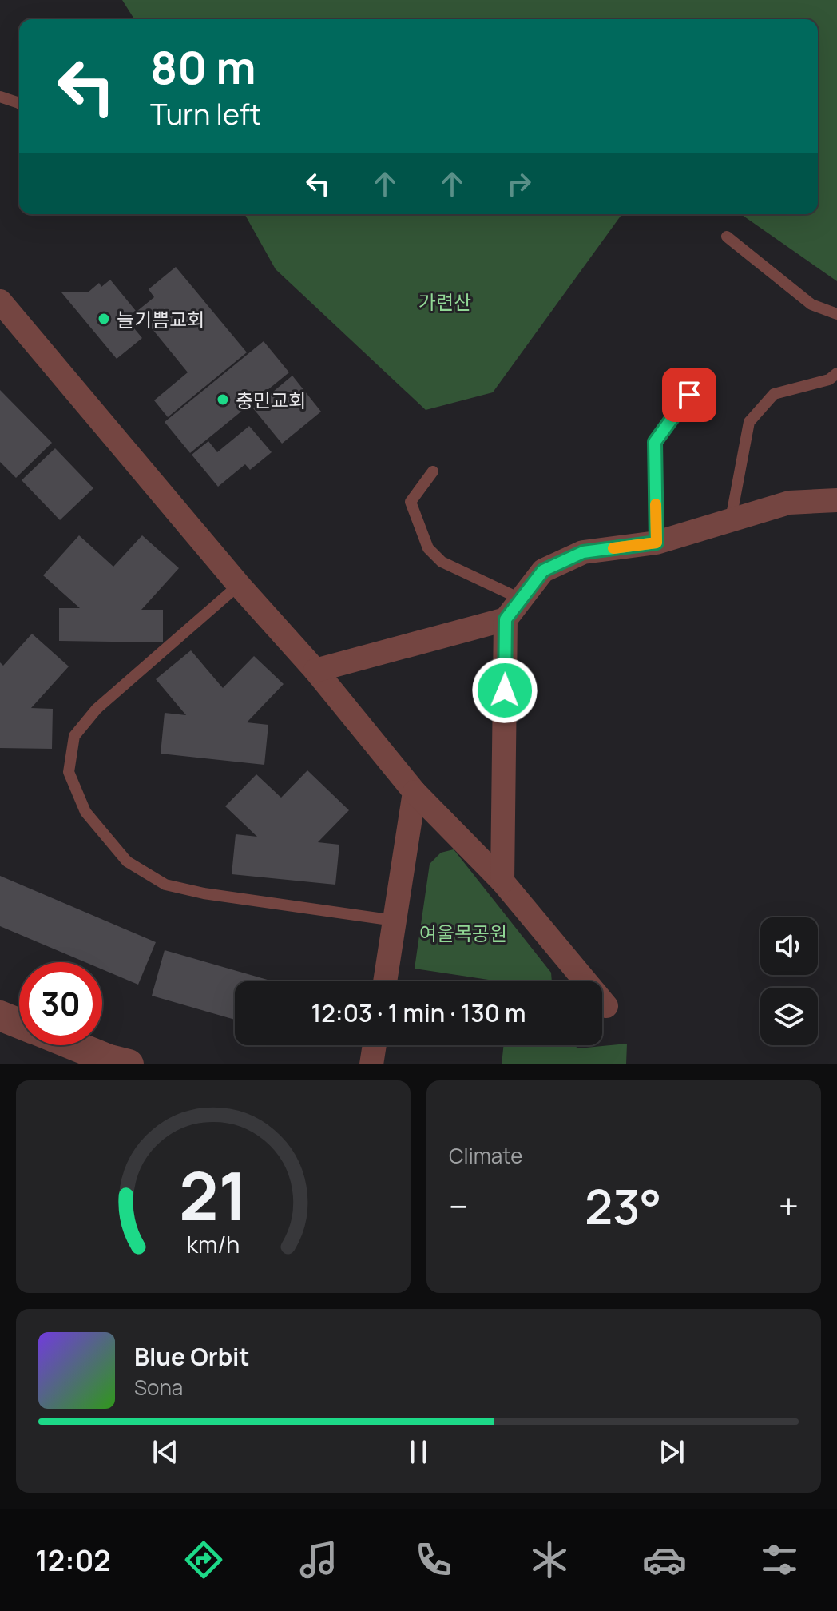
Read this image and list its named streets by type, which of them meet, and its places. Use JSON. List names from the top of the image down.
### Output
{
  "parks": ["가련산", "여울목공원"],
  "places": ["늘기쁨교회", "충민교회"],
  "page": {
    "turn": ["80 m", "Turn left"],
    "limit": "30",
    "trip": "12:03 · 1 min · 130 m",
    "tile": "Climate",
    "heat": ["−", "23°", "+"],
    "song": ["Blue Orbit", "Sona"],
    "tabs": "12:02",
    "gauge": ["21", "km/h"]
  }
}
